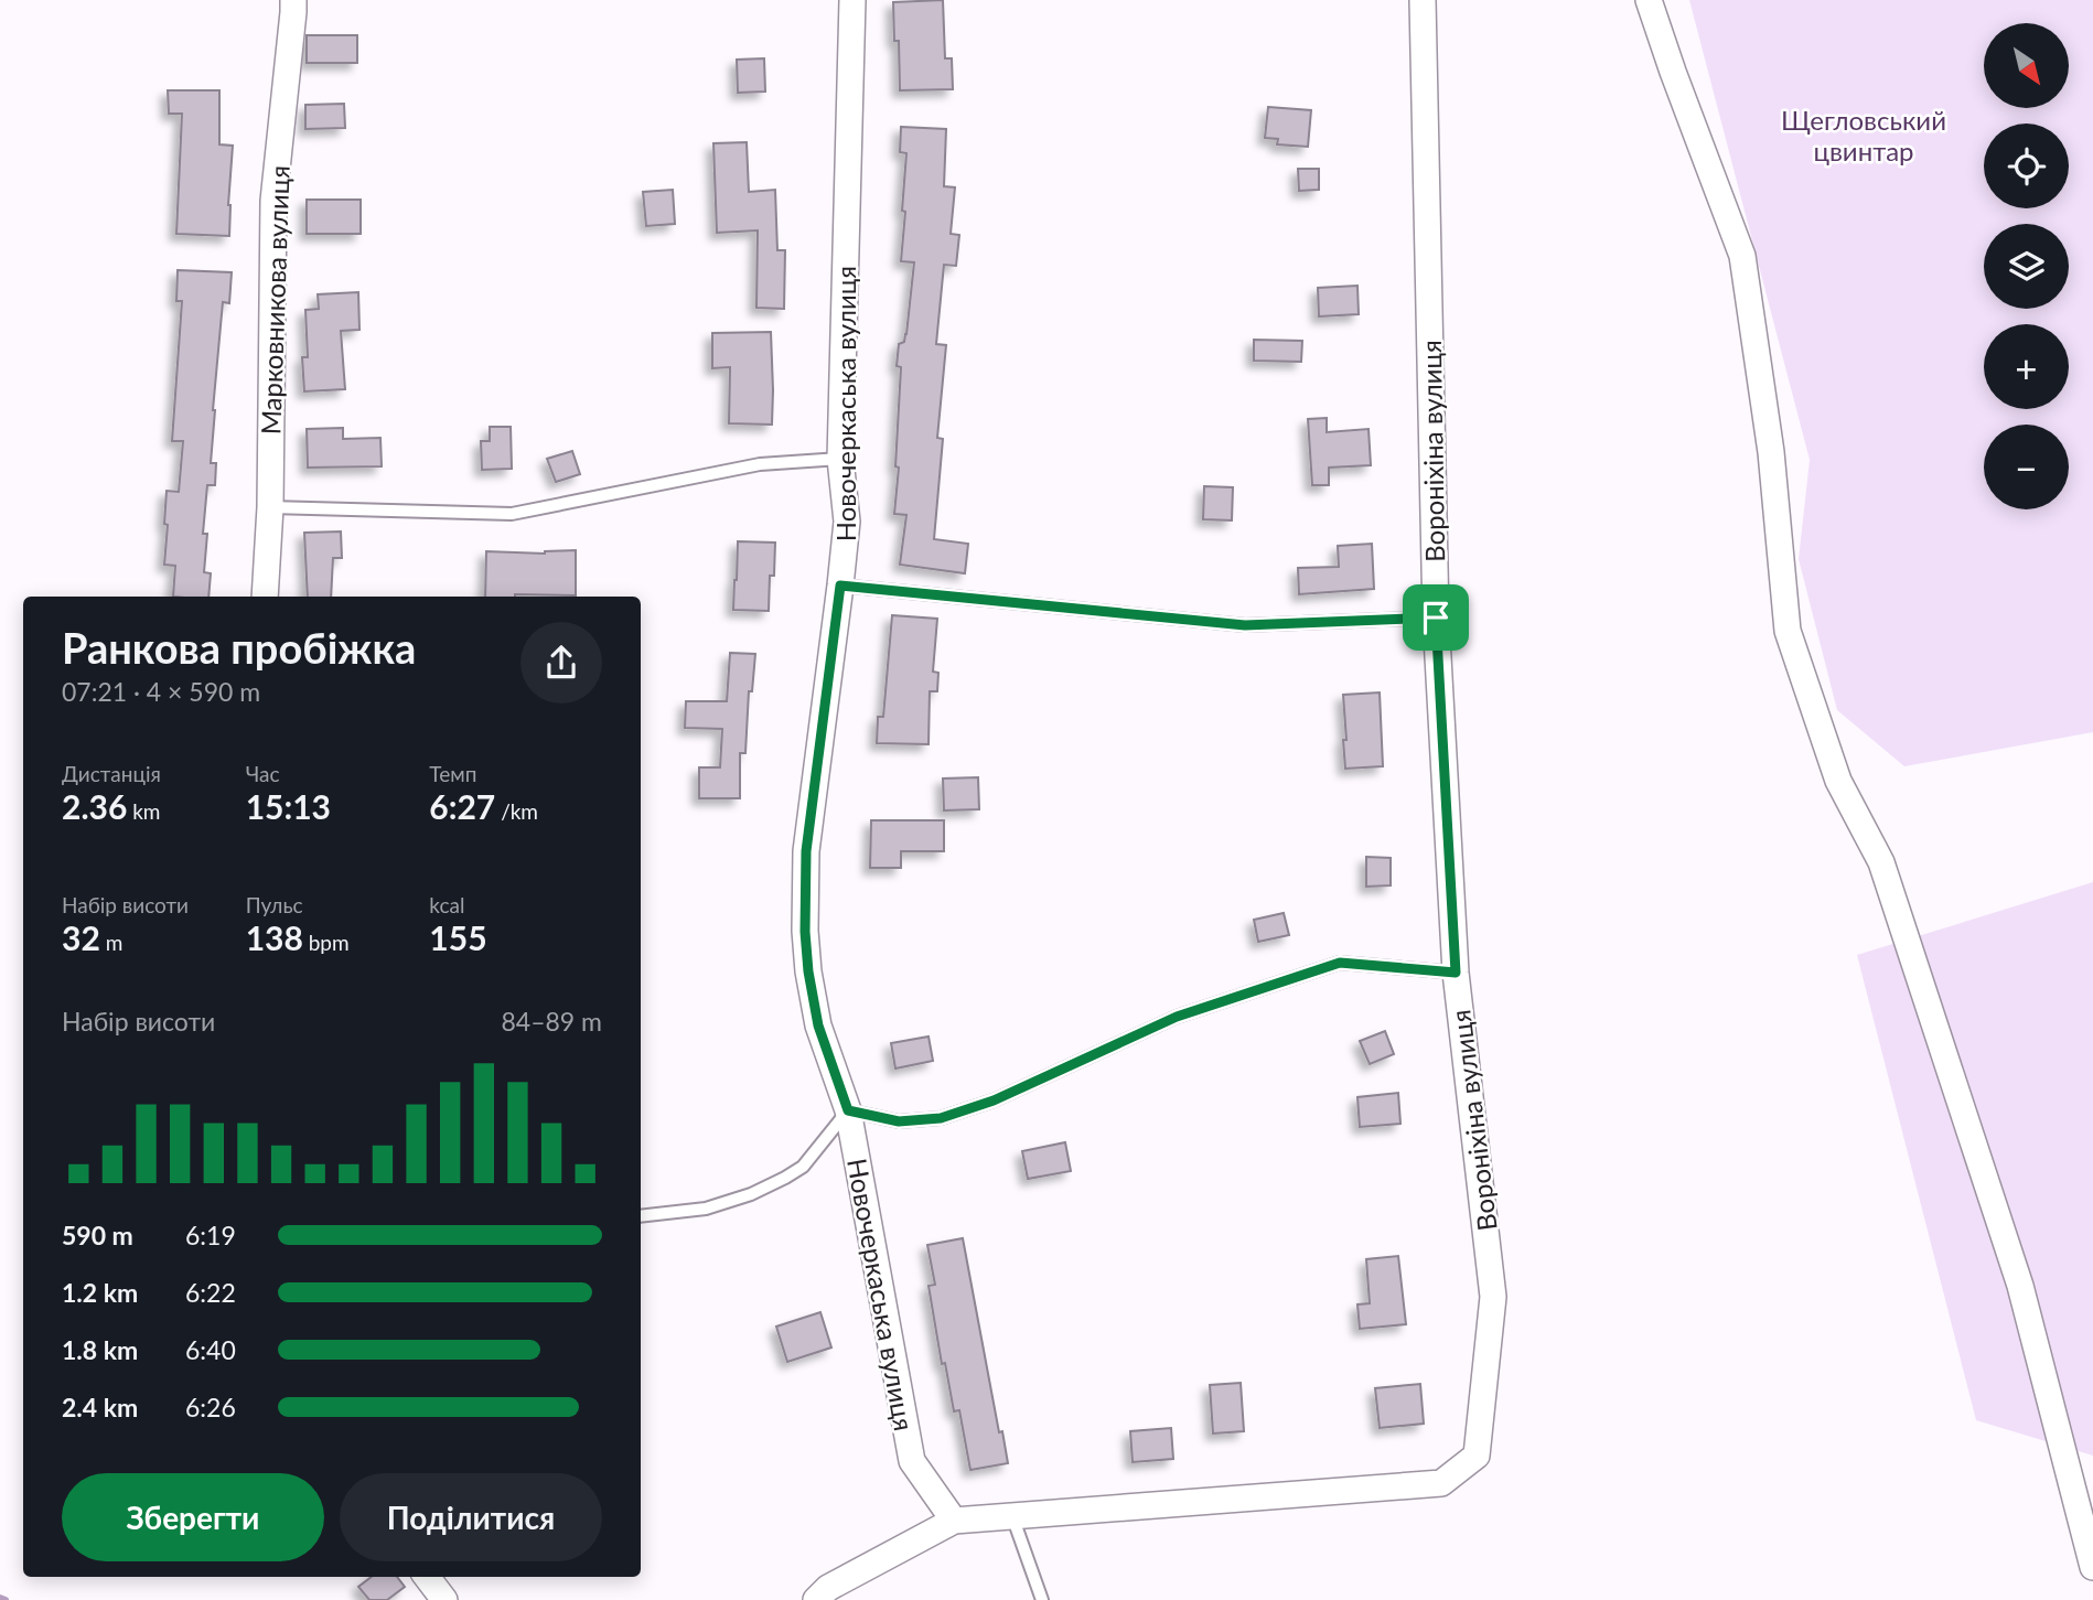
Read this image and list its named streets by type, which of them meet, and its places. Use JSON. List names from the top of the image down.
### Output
{
  "streets": {
    "street": ["Марковникова вулиця", "Новочеркаська вулиця", "Вороніхіна вулиця"]
  },
  "crossings": [
    ["Новочеркаська вулиця", "Вороніхіна вулиця"]
  ],
  "parks": ["Щегловський цвинтар"],
  "north": "bottom right",
  "page": {
    "map_buttons": ["+", "−"],
    "heading": ["Ранкова пробіжка", "07:21 · 4 × 590 m"],
    "stats": [
      ["Дистанція", "2.36 km"],
      ["Час", "15:13"],
      ["Темп", "6:27 /km"],
      ["Набір висоти", "32 m"],
      ["Пульс", "138 bpm"],
      ["kcal", "155"]
    ],
    "chart": ["Набір висоти", "84–89 m"],
    "list": [
      {
        "name": "590 m",
        "note": "6:19"
      },
      {
        "name": "1.2 km",
        "note": "6:22"
      },
      {
        "name": "1.8 km",
        "note": "6:40"
      },
      {
        "name": "2.4 km",
        "note": "6:26"
      }
    ],
    "buttons": ["Зберегти", "Поділитися"]
  }
}
